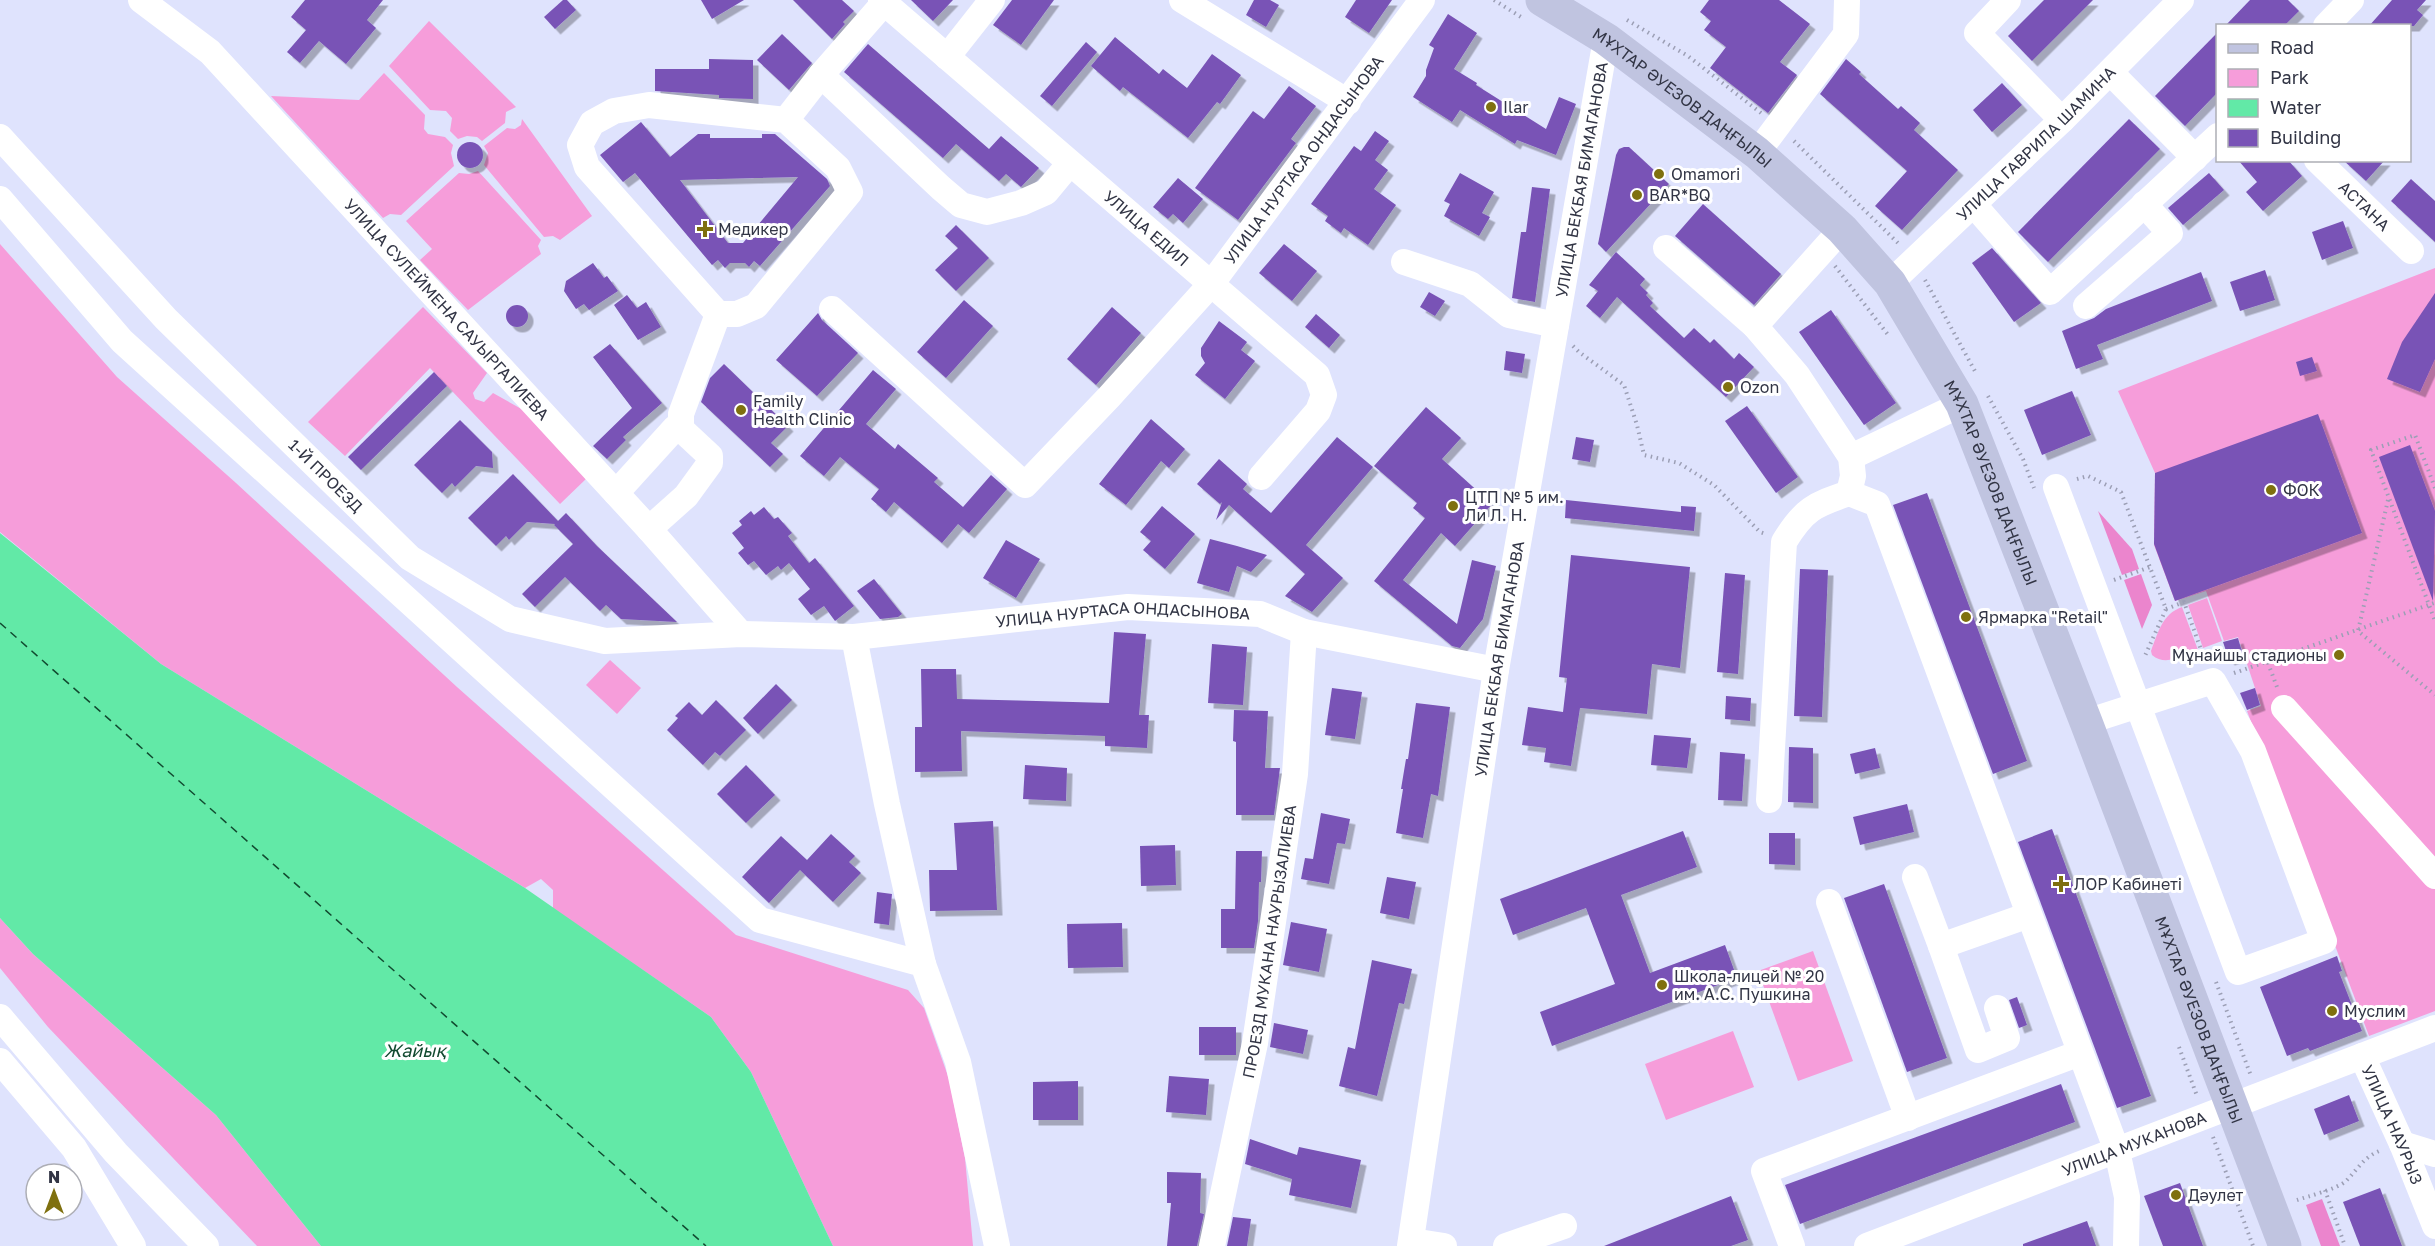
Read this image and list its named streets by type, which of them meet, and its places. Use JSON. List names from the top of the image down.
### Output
{
  "streets": {
    "main road": ["МҰХТАР ӘУЕЗОВ ДАҢҒЫЛЫ"],
    "street": [
      "УЛИЦА ГАВРИЛА ШАМИНА",
      "УЛИЦА НУРТАСА ОНДАСЫНОВА",
      "УЛИЦА БЕКБАЯ БИМАГАНОВА",
      "АСТАНА",
      "УЛИЦА ЕДИЛ",
      "УЛИЦА СУЛЕЙМЕНА САУЫРГАЛИЕВА",
      "1-Й ПРОЕЗД",
      "ПРОЕЗД МУКАНА НАУРЫЗАЛИЕВА",
      "УЛИЦА НАУРЫЗ",
      "УЛИЦА МУКАНОВА"
    ]
  },
  "crossings": [
    ["МҰХТАР ӘУЕЗОВ ДАҢҒЫЛЫ", "УЛИЦА ГАВРИЛА ШАМИНА"],
    ["МҰХТАР ӘУЕЗОВ ДАҢҒЫЛЫ", "УЛИЦА БЕКБАЯ БИМАГАНОВА"],
    ["МҰХТАР ӘУЕЗОВ ДАҢҒЫЛЫ", "УЛИЦА МУКАНОВА"],
    ["УЛИЦА НУРТАСА ОНДАСЫНОВА", "УЛИЦА БЕКБАЯ БИМАГАНОВА"],
    ["УЛИЦА НУРТАСА ОНДАСЫНОВА", "УЛИЦА ЕДИЛ"],
    ["УЛИЦА НУРТАСА ОНДАСЫНОВА", "УЛИЦА СУЛЕЙМЕНА САУЫРГАЛИЕВА"],
    ["УЛИЦА НУРТАСА ОНДАСЫНОВА", "1-Й ПРОЕЗД"],
    ["УЛИЦА НУРТАСА ОНДАСЫНОВА", "ПРОЕЗД МУКАНА НАУРЫЗАЛИЕВА"],
    ["УЛИЦА СУЛЕЙМЕНА САУЫРГАЛИЕВА", "1-Й ПРОЕЗД"],
    ["УЛИЦА НАУРЫЗ", "УЛИЦА МУКАНОВА"]
  ],
  "water": ["Жайық"],
  "places": {
    "other": [
      "Ilar",
      "Omamori",
      "BAR*BQ",
      "Ozon",
      "Family Health Clinic",
      "ФОК",
      "ЦТП № 5 им. Ли Л. Н.",
      "Ярмарка \"Retail\"",
      "Мұнайшы стадионы",
      "Школа-лицей № 20 им. А.С. Пушкина",
      "Муслим",
      "Дәулет"
    ],
    "health": ["Медикер", "ЛОР Кабинетi"]
  },
  "legend": [
    "Road",
    "Park",
    "Water",
    "Building"
  ],
  "north": "top"
}
